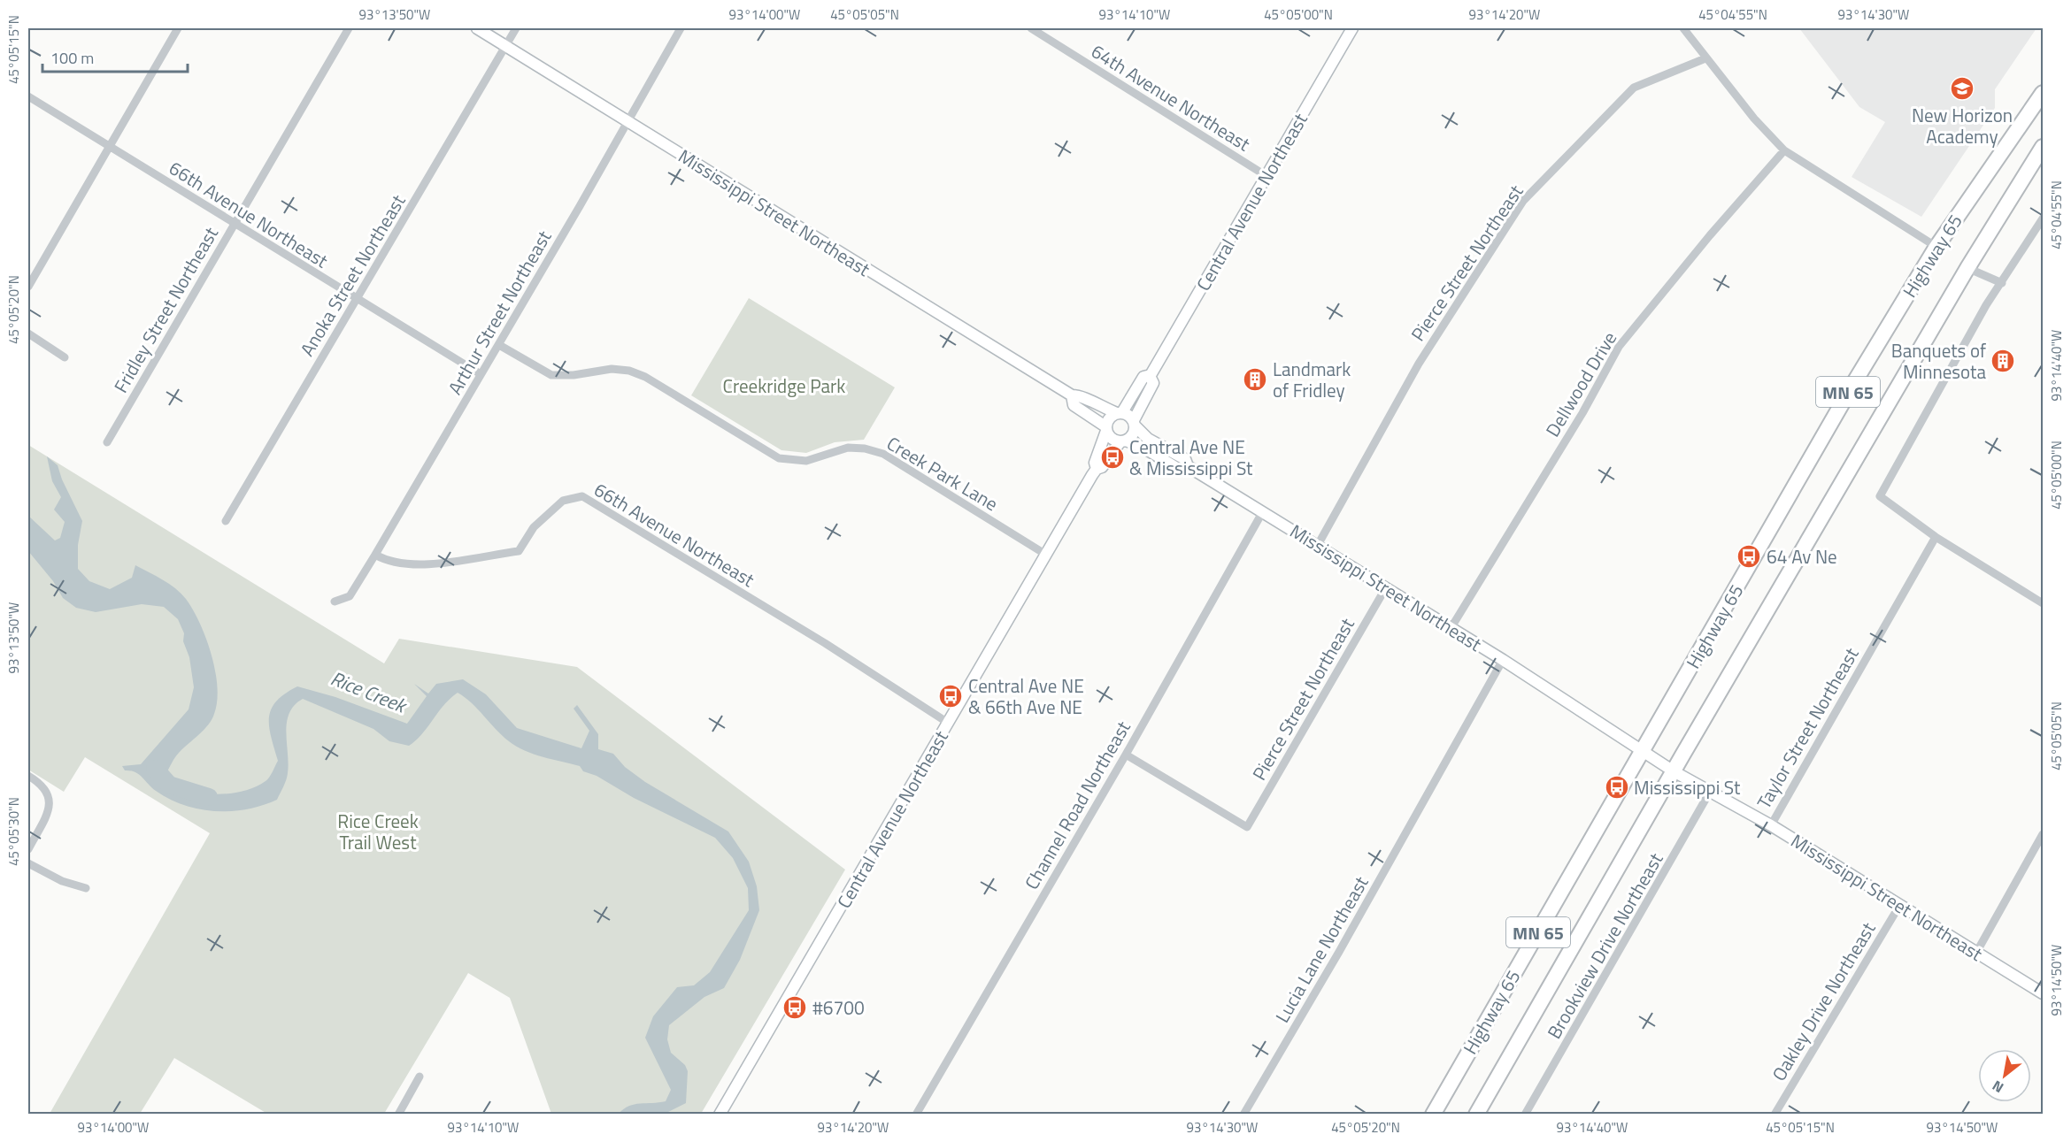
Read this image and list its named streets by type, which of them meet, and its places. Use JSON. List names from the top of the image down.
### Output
{
  "streets": {
    "highway": ["Highway 65", "MN 65"],
    "street": [
      "64th Avenue Northeast",
      "Central Avenue Northeast",
      "Mississippi Street Northeast",
      "66th Avenue Northeast",
      "Pierce Street Northeast",
      "Anoka Street Northeast",
      "Fridley Street Northeast",
      "Arthur Street Northeast",
      "Dellwood Drive",
      "Creek Park Lane",
      "Taylor Street Northeast",
      "Channel Road Northeast",
      "Brookview Drive Northeast",
      "Lucia Lane Northeast",
      "Oakley Drive Northeast"
    ]
  },
  "crossings": [
    ["64th Avenue Northeast", "Central Avenue Northeast"],
    ["Central Avenue Northeast", "Mississippi Street Northeast"],
    ["Central Avenue Northeast", "66th Avenue Northeast"],
    ["Central Avenue Northeast", "Creek Park Lane"],
    ["Mississippi Street Northeast", "Highway 65"],
    ["Mississippi Street Northeast", "Pierce Street Northeast"],
    ["Mississippi Street Northeast", "Anoka Street Northeast"],
    ["Mississippi Street Northeast", "Arthur Street Northeast"],
    ["Mississippi Street Northeast", "Dellwood Drive"],
    ["Mississippi Street Northeast", "Taylor Street Northeast"],
    ["Mississippi Street Northeast", "Channel Road Northeast"],
    ["Mississippi Street Northeast", "Brookview Drive Northeast"],
    ["Mississippi Street Northeast", "Lucia Lane Northeast"],
    ["Mississippi Street Northeast", "Oakley Drive Northeast"],
    ["66th Avenue Northeast", "Anoka Street Northeast"],
    ["66th Avenue Northeast", "Fridley Street Northeast"],
    ["66th Avenue Northeast", "Arthur Street Northeast"],
    ["Pierce Street Northeast", "Channel Road Northeast"],
    ["Arthur Street Northeast", "Creek Park Lane"]
  ],
  "water": ["Rice Creek"],
  "parks": ["Creekridge Park", "Rice Creek Trail West"],
  "places": {
    "school or university": ["New Horizon Academy"],
    "building": ["Banquets of Minnesota", "Landmark of Fridley"],
    "bus stop": [
      "Central Ave NE & Mississippi St",
      "64 Av Ne",
      "Central Ave NE & 66th Ave NE",
      "Mississippi St",
      "#6700"
    ]
  },
  "scale_bar": "100 m",
  "north": "bottom left",
  "coordinates": [
    "93°13'50\"W",
    "93°14'00\"W",
    "45°05'05\"N",
    "93°14'10\"W",
    "45°05'00\"N",
    "93°14'20\"W",
    "45°04'55\"N",
    "93°14'30\"W",
    "45°05'15\"N",
    "45°05'20\"N",
    "93°14'40\"W",
    "45°05'30\"N",
    "93°14'50\"W"
  ]
}
